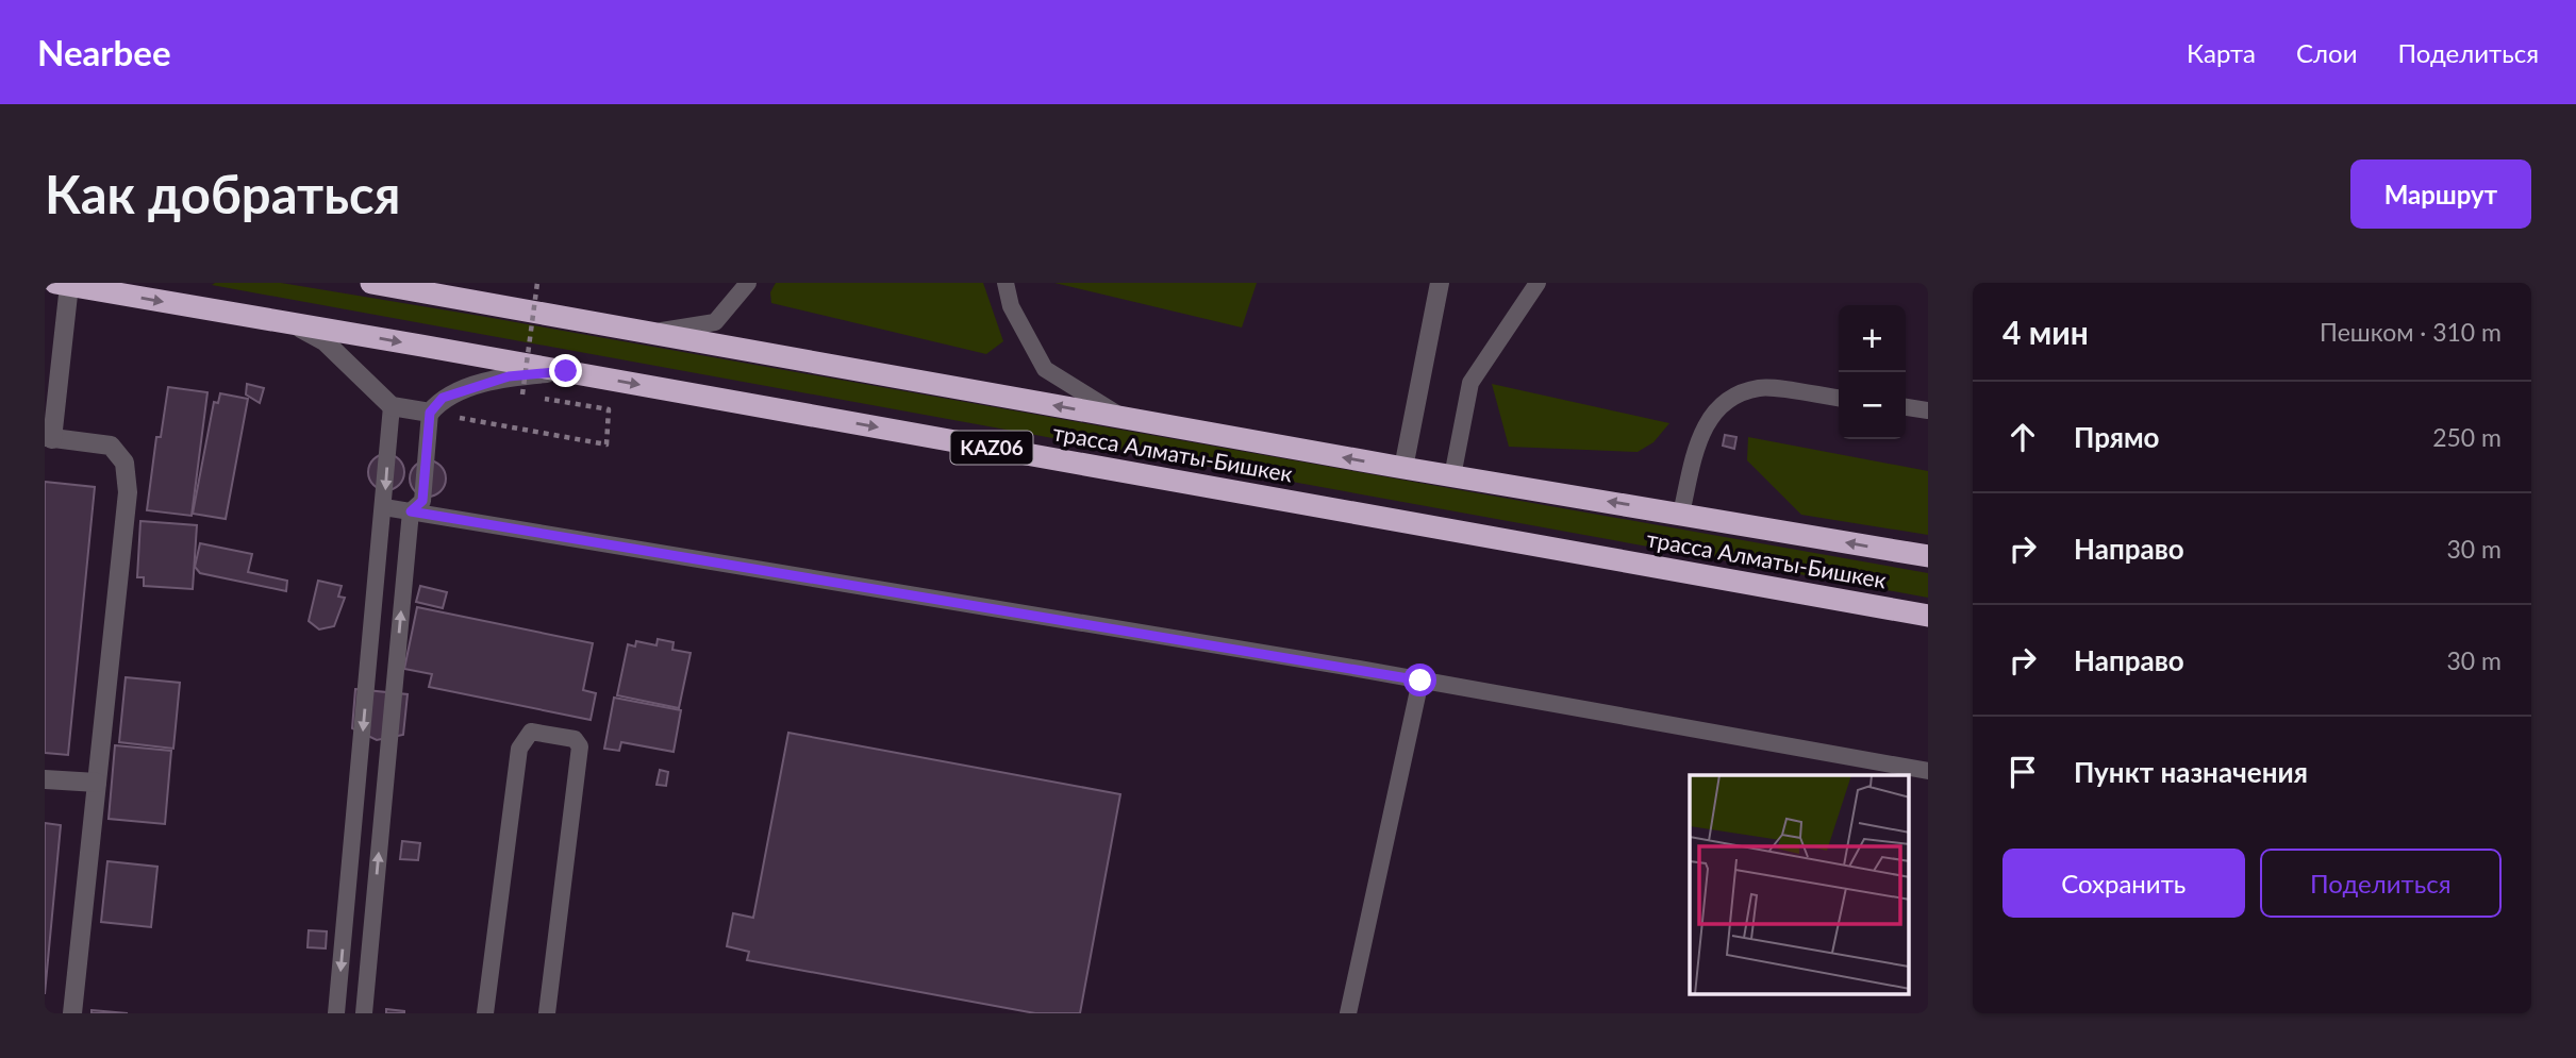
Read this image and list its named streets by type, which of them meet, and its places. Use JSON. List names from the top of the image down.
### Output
{
  "streets": {
    "highway": ["KАZ06", "трасса Алматы-Бишкек"]
  },
  "page": {
    "header": "Nearbee",
    "nav": ["Карта", "Слои", "Поделиться"],
    "buttons": [
      "Маршрут",
      ["Сохранить", "Поделиться"]
    ],
    "title": "Как добраться",
    "heading": ["4 мин", "Пешком · 310 m"],
    "map_buttons": ["+", "−"],
    "list": [
      ["Прямо", "250 m"],
      ["Направо", "30 m"],
      ["Направо", "30 m"],
      "Пункт назначения"
    ]
  }
}
